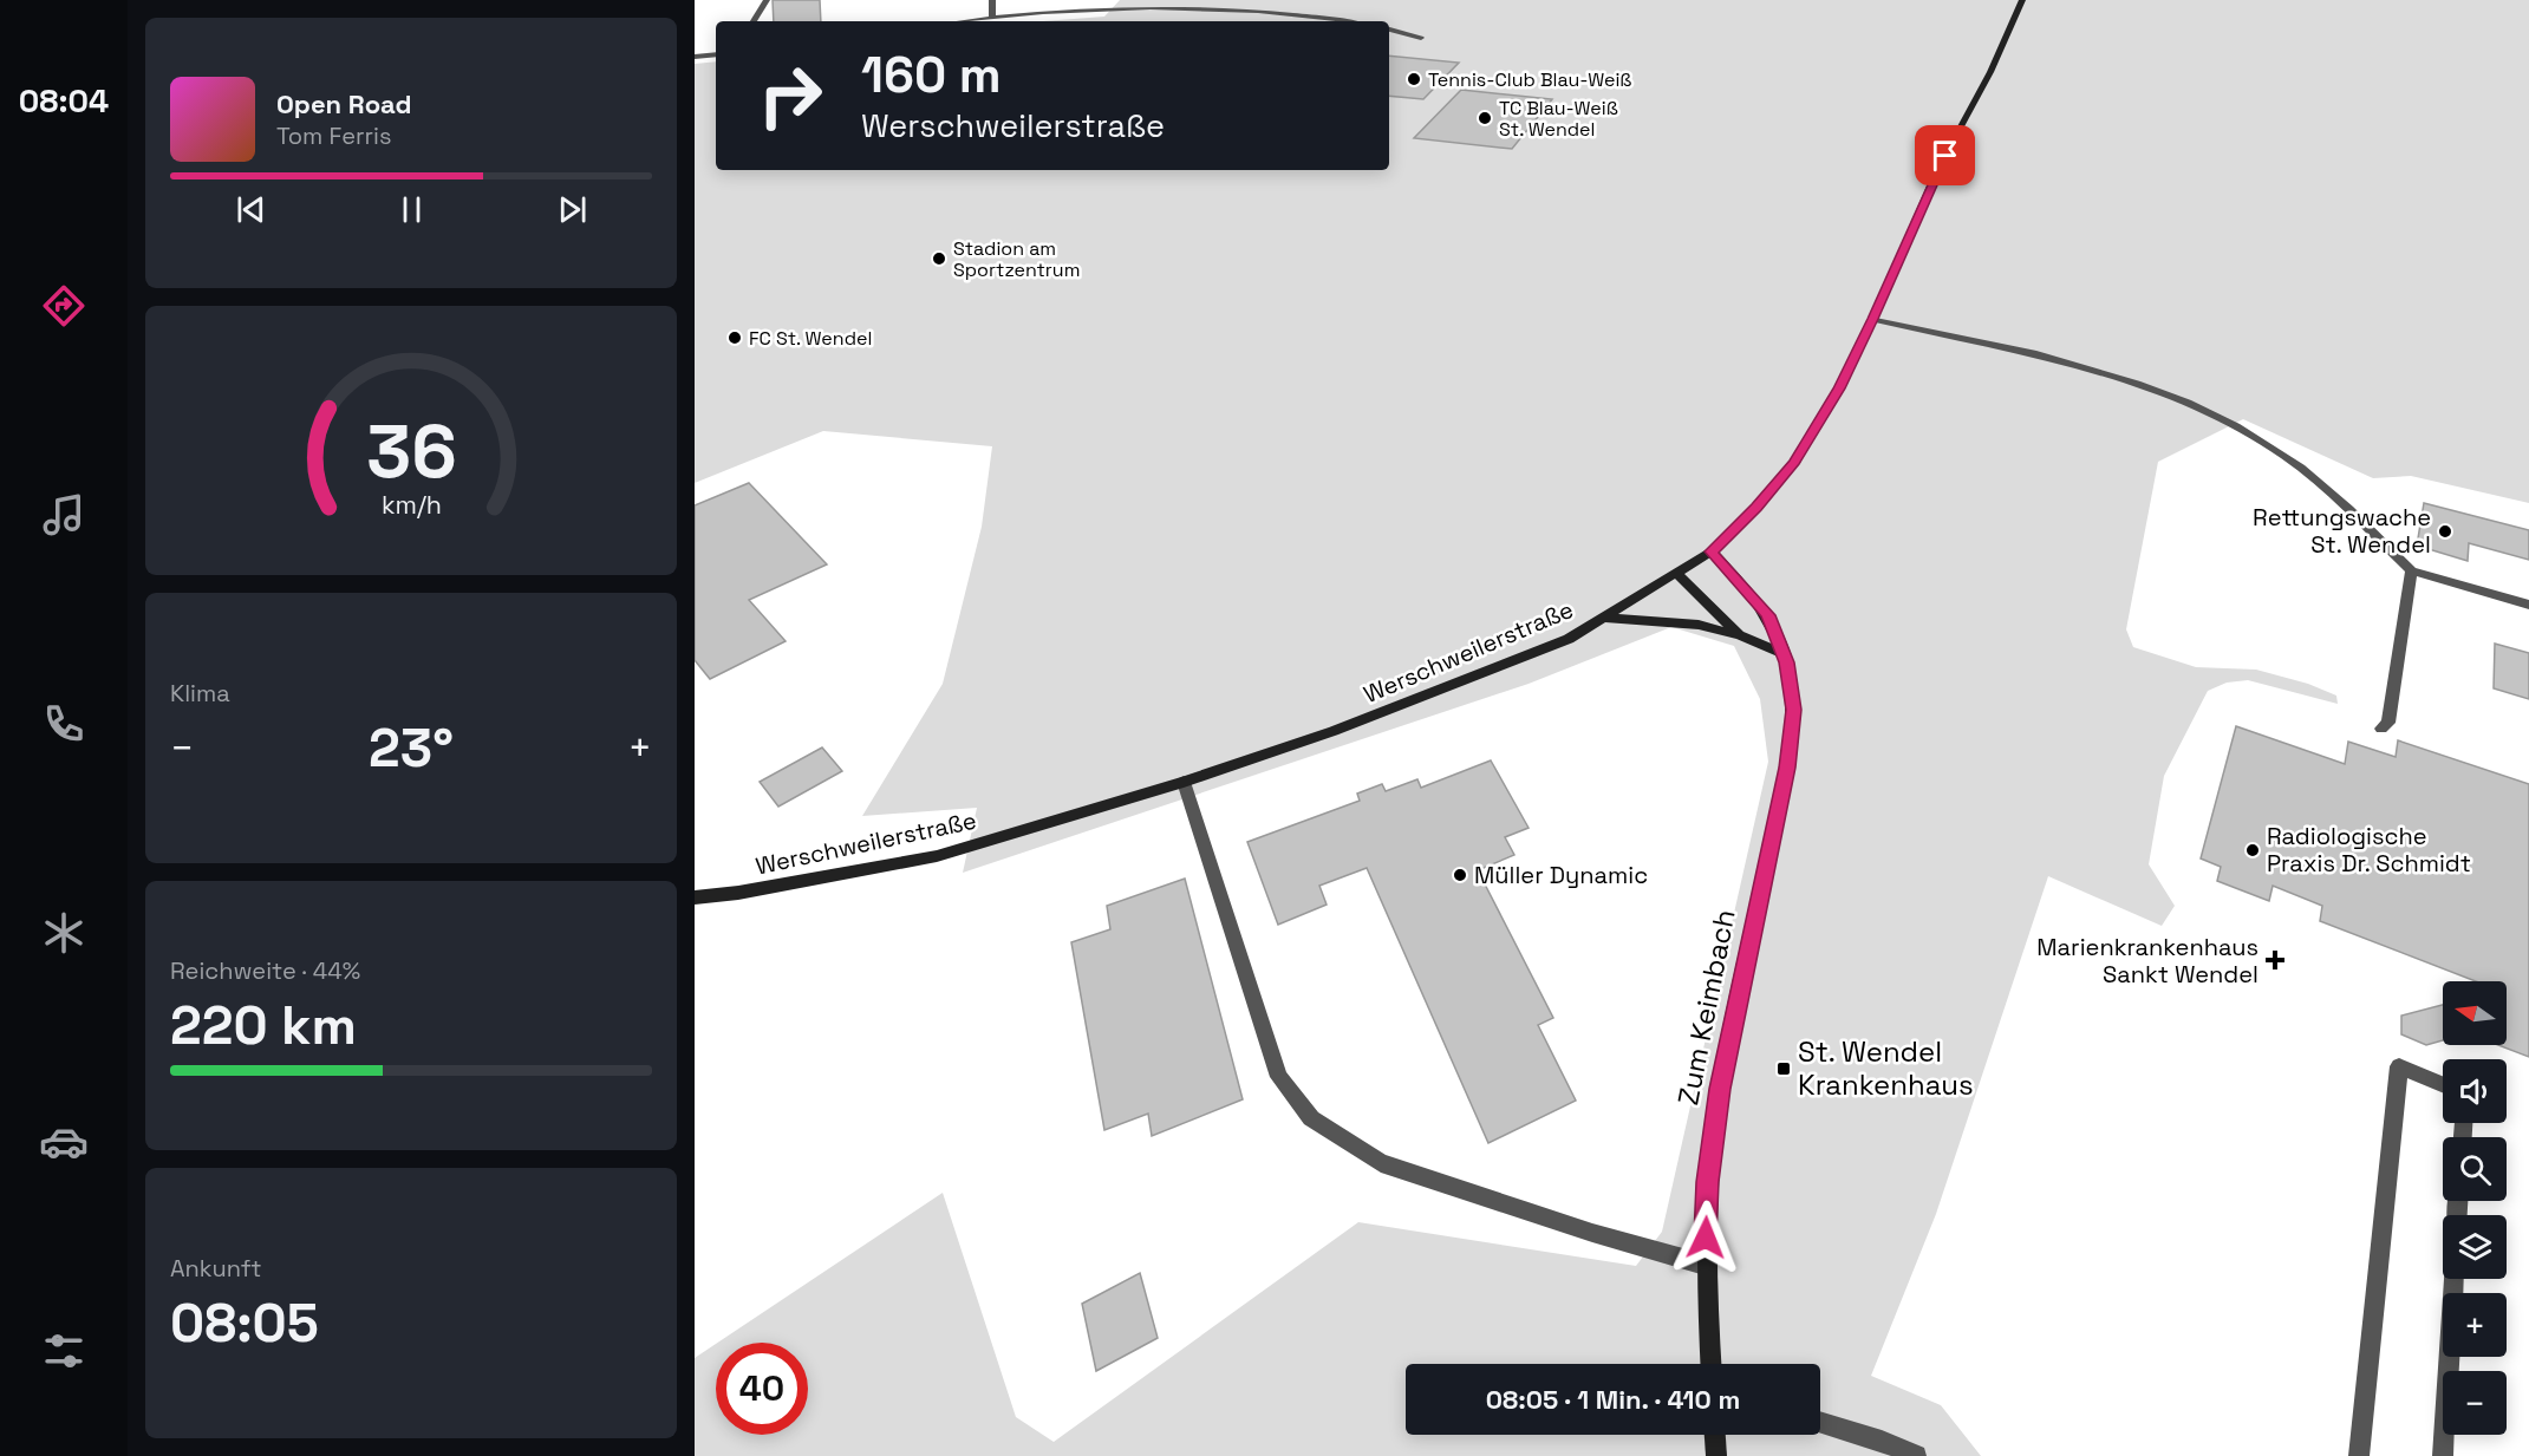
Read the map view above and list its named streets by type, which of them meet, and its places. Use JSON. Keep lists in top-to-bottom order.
{
  "streets": {
    "main road": ["Werschweilerstraße", "Zum Keimbach"]
  },
  "crossings": [
    ["Werschweilerstraße", "Zum Keimbach"]
  ],
  "places": {
    "other": [
      "Tennis-Club Blau-Weiß",
      "TC Blau-Weiß St. Wendel",
      "Stadion am Sportzentrum",
      "FC St. Wendel",
      "Rettungswache St. Wendel",
      "Radiologische Praxis Dr. Schmidt",
      "Müller Dynamic"
    ],
    "health": ["Marienkrankenhaus Sankt Wendel"],
    "transit": ["St. Wendel Krankenhaus"]
  },
  "north": "left",
  "page": {
    "tabs": "08:04",
    "turn": ["160 m", "Werschweilerstraße"],
    "song": ["Open Road", "Tom Ferris"],
    "tile": [
      "Klima",
      ["Reichweite · 44%", "220 km"],
      ["Ankunft", "08:05"]
    ],
    "heat": ["−", "23°", "+"],
    "map_buttons": ["+", "−"],
    "limit": "40",
    "trip": "08:05 · 1 Min. · 410 m",
    "gauge": ["36", "km/h"]
  }
}
